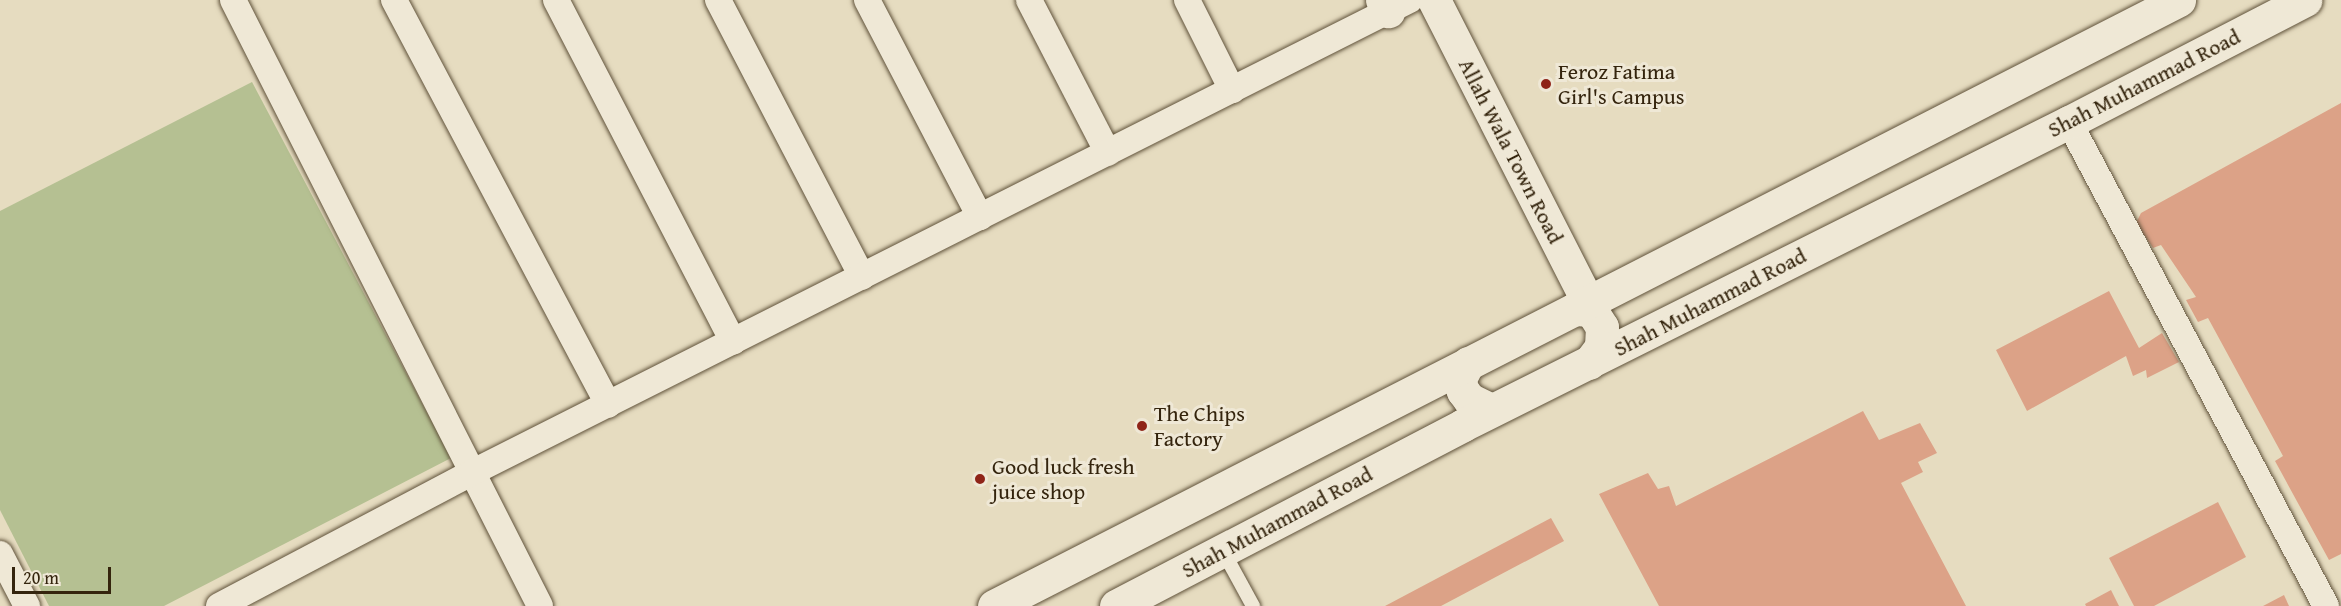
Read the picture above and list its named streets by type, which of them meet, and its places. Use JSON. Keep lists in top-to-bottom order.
{
  "streets": {
    "main road": ["Shah Muhammad Road", "Allah Wala Town Road"]
  },
  "places": ["Feroz Fatima Girl's Campus", "The Chips Factory", "Good luck fresh juice shop"],
  "scale_bar": "20 m"
}
